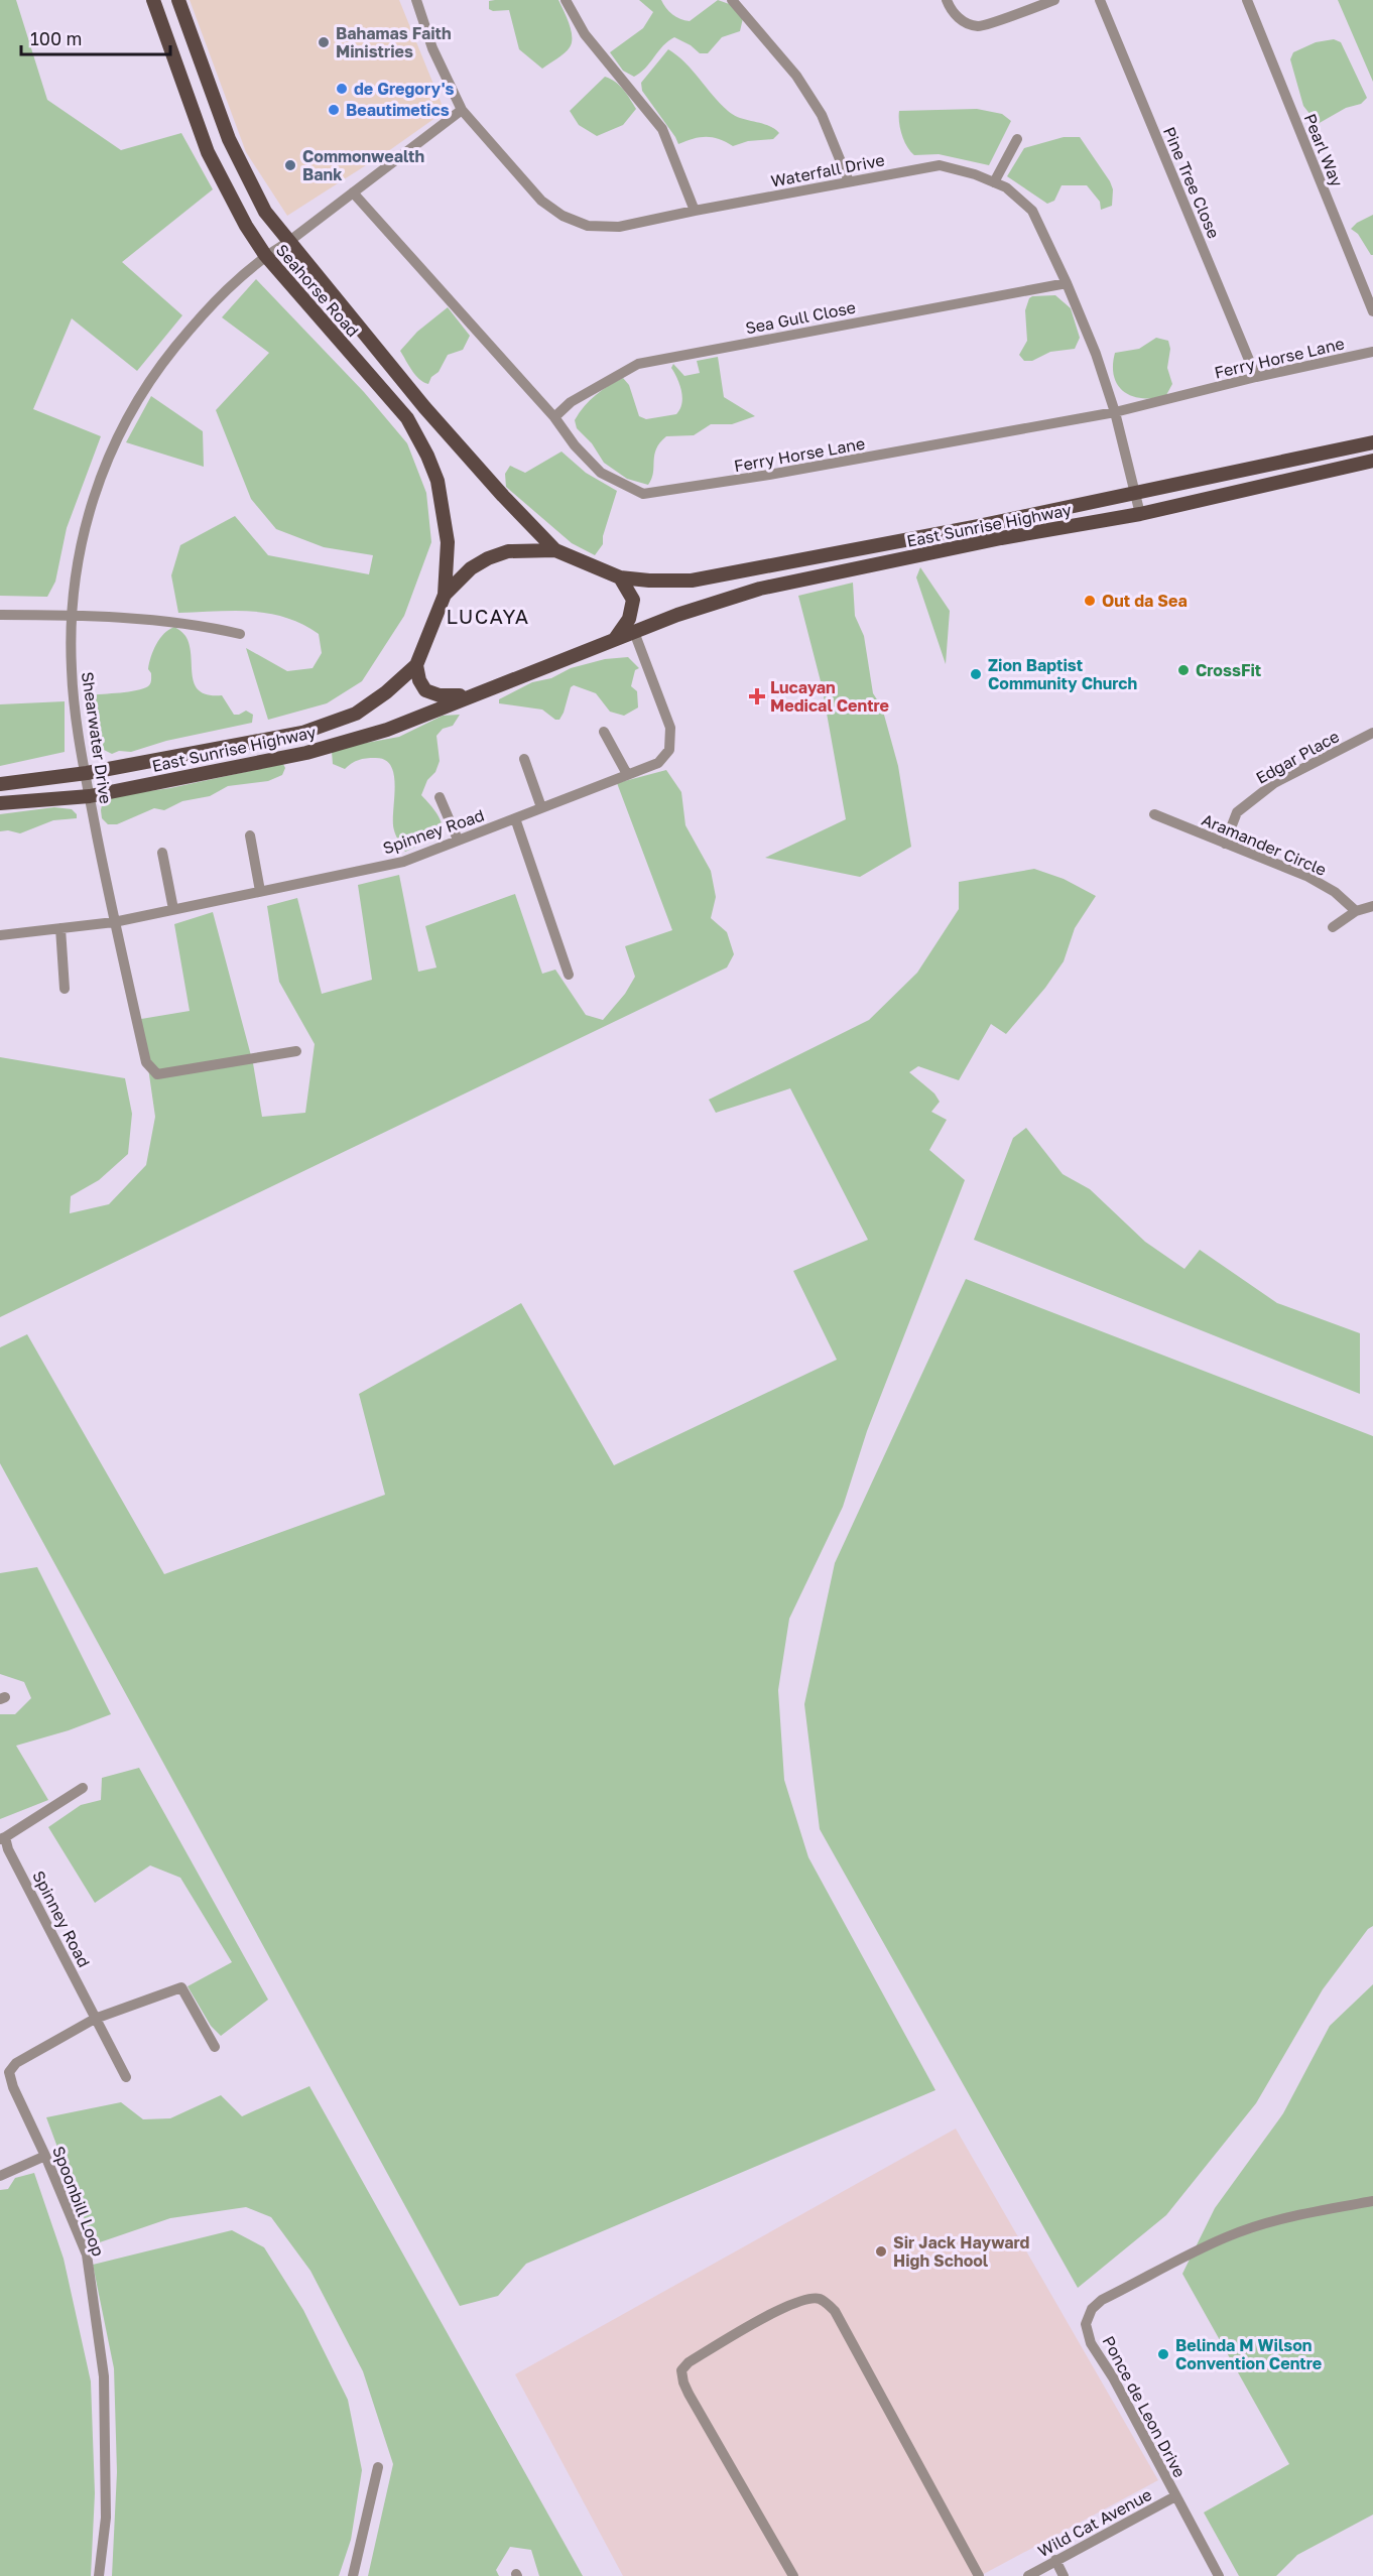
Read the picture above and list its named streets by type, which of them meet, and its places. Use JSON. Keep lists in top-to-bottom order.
{
  "streets": {
    "main road": ["Seahorse Road", "East Sunrise Highway"],
    "street": [
      "Pearl Way",
      "Waterfall Drive",
      "Pine Tree Close",
      "Sea Gull Close",
      "Ferry Horse Lane",
      "Shearwater Drive",
      "Edgar Place",
      "Spinney Road",
      "Aramander Circle",
      "Spoonbill Loop",
      "Ponce de Leon Drive",
      "Wild Cat Avenue"
    ]
  },
  "crossings": [
    ["Waterfall Drive", "Sea Gull Close"],
    ["Waterfall Drive", "Ferry Horse Lane"],
    ["Waterfall Drive", "East Sunrise Highway"],
    ["Waterfall Drive", "Shearwater Drive"],
    ["Pine Tree Close", "Ferry Horse Lane"],
    ["Seahorse Road", "East Sunrise Highway"],
    ["Seahorse Road", "Shearwater Drive"],
    ["Sea Gull Close", "Ferry Horse Lane"],
    ["Ferry Horse Lane", "Shearwater Drive"],
    ["East Sunrise Highway", "Shearwater Drive"],
    ["East Sunrise Highway", "Spinney Road"],
    ["Shearwater Drive", "Spinney Road"],
    ["Edgar Place", "Aramander Circle"],
    ["Spinney Road", "Spoonbill Loop"],
    ["Ponce de Leon Drive", "Wild Cat Avenue"]
  ],
  "districts": ["LUCAYA"],
  "places": {
    "other": [
      "Bahamas Faith Ministries",
      "de Gregory's",
      "Beautimetics",
      "Commonwealth Bank",
      "Out da Sea",
      "CrossFit",
      "Zion Baptist Community Church",
      "Sir Jack Hayward High School",
      "Belinda M Wilson Convention Centre"
    ],
    "health": ["Lucayan Medical Centre"]
  },
  "scale_bar": "100 m"
}
